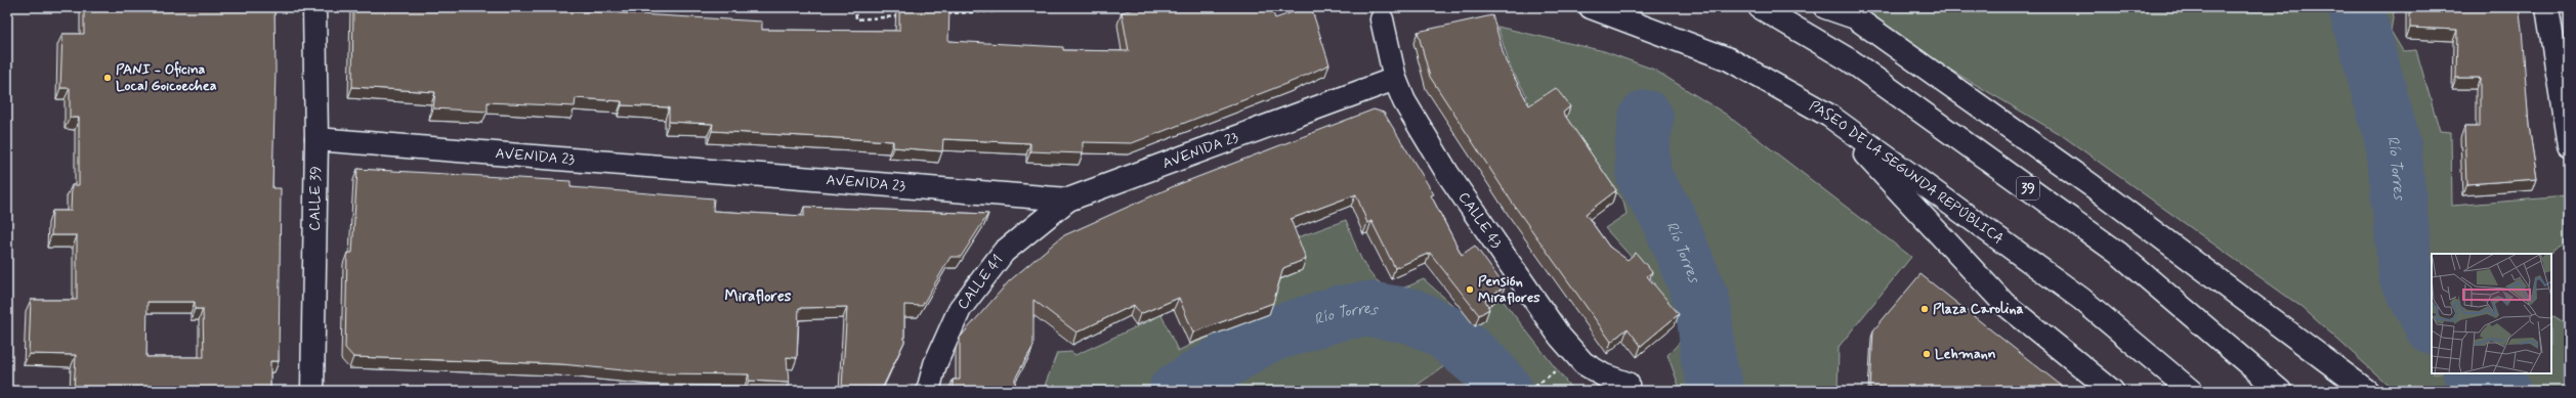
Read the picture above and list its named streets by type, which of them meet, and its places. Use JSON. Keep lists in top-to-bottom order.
{
  "streets": {
    "main road": [
      "AVENIDA 23",
      "PASEO DE LA SEGUNDA REPÚBLICA",
      "39",
      "CALLE 39",
      "CALLE 43",
      "CALLE 41"
    ]
  },
  "crossings": [
    ["AVENIDA 23", "CALLE 39"],
    ["AVENIDA 23", "CALLE 43"],
    ["AVENIDA 23", "CALLE 41"]
  ],
  "districts": ["Miraflores"],
  "water": ["Río Torres"],
  "places": [
    "PANI - Oficina Local Goicoechea",
    "Pensión Miraflores",
    "Plaza Carolina",
    "Lehmann"
  ]
}
